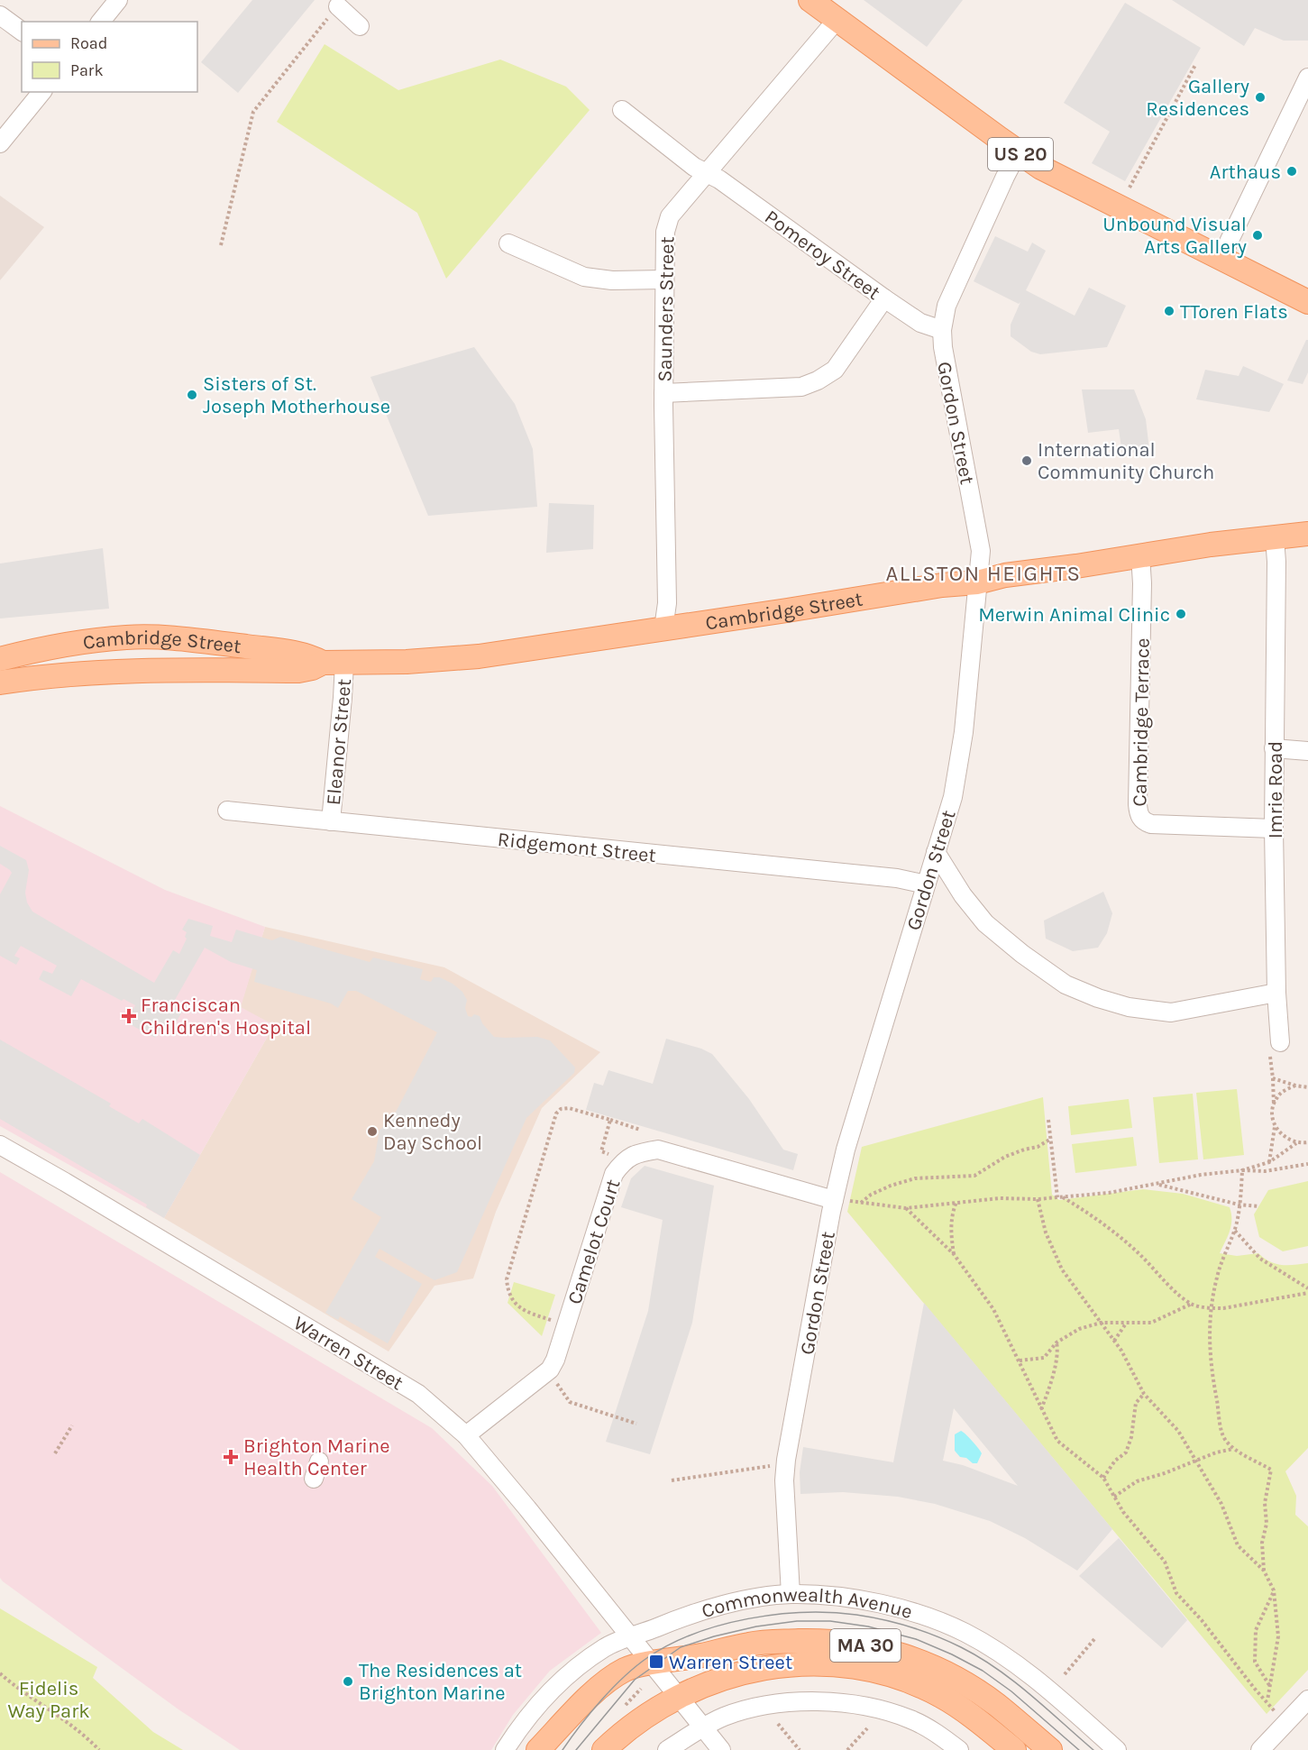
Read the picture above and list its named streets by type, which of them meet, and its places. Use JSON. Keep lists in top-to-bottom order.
{
  "streets": {
    "main road": [
      "US 20",
      "Cambridge Street",
      "Commonwealth Avenue",
      "MA 30"
    ],
    "street": [
      "Pomeroy Street",
      "Saunders Street",
      "Gordon Street",
      "Cambridge Terrace",
      "Eleanor Street",
      "Imrie Road",
      "Ridgemont Street",
      "Camelot Court",
      "Warren Street"
    ]
  },
  "crossings": [
    ["US 20", "Saunders Street"],
    ["US 20", "Gordon Street"],
    ["Pomeroy Street", "Saunders Street"],
    ["Pomeroy Street", "Gordon Street"],
    ["Saunders Street", "Cambridge Street"],
    ["Gordon Street", "Cambridge Street"],
    ["Gordon Street", "Ridgemont Street"],
    ["Gordon Street", "Camelot Court"],
    ["Gordon Street", "Commonwealth Avenue"],
    ["Cambridge Street", "Cambridge Terrace"],
    ["Cambridge Street", "Eleanor Street"],
    ["Cambridge Street", "Imrie Road"],
    ["Cambridge Terrace", "Imrie Road"],
    ["Eleanor Street", "Ridgemont Street"],
    ["Camelot Court", "Warren Street"],
    ["Warren Street", "Commonwealth Avenue"],
    ["Warren Street", "MA 30"]
  ],
  "districts": ["ALLSTON HEIGHTS"],
  "parks": ["Fidelis Way Park"],
  "places": {
    "other": [
      "Gallery Residences",
      "Arthaus",
      "Unbound Visual Arts Gallery",
      "TToren Flats",
      "Sisters of St. Joseph Motherhouse",
      "International Community Church",
      "Merwin Animal Clinic",
      "Kennedy Day School",
      "The Residences at Brighton Marine"
    ],
    "health": ["Franciscan Children's Hospital", "Brighton Marine Health Center"],
    "transit": ["Warren Street"]
  },
  "legend": ["Road", "Park"]
}
